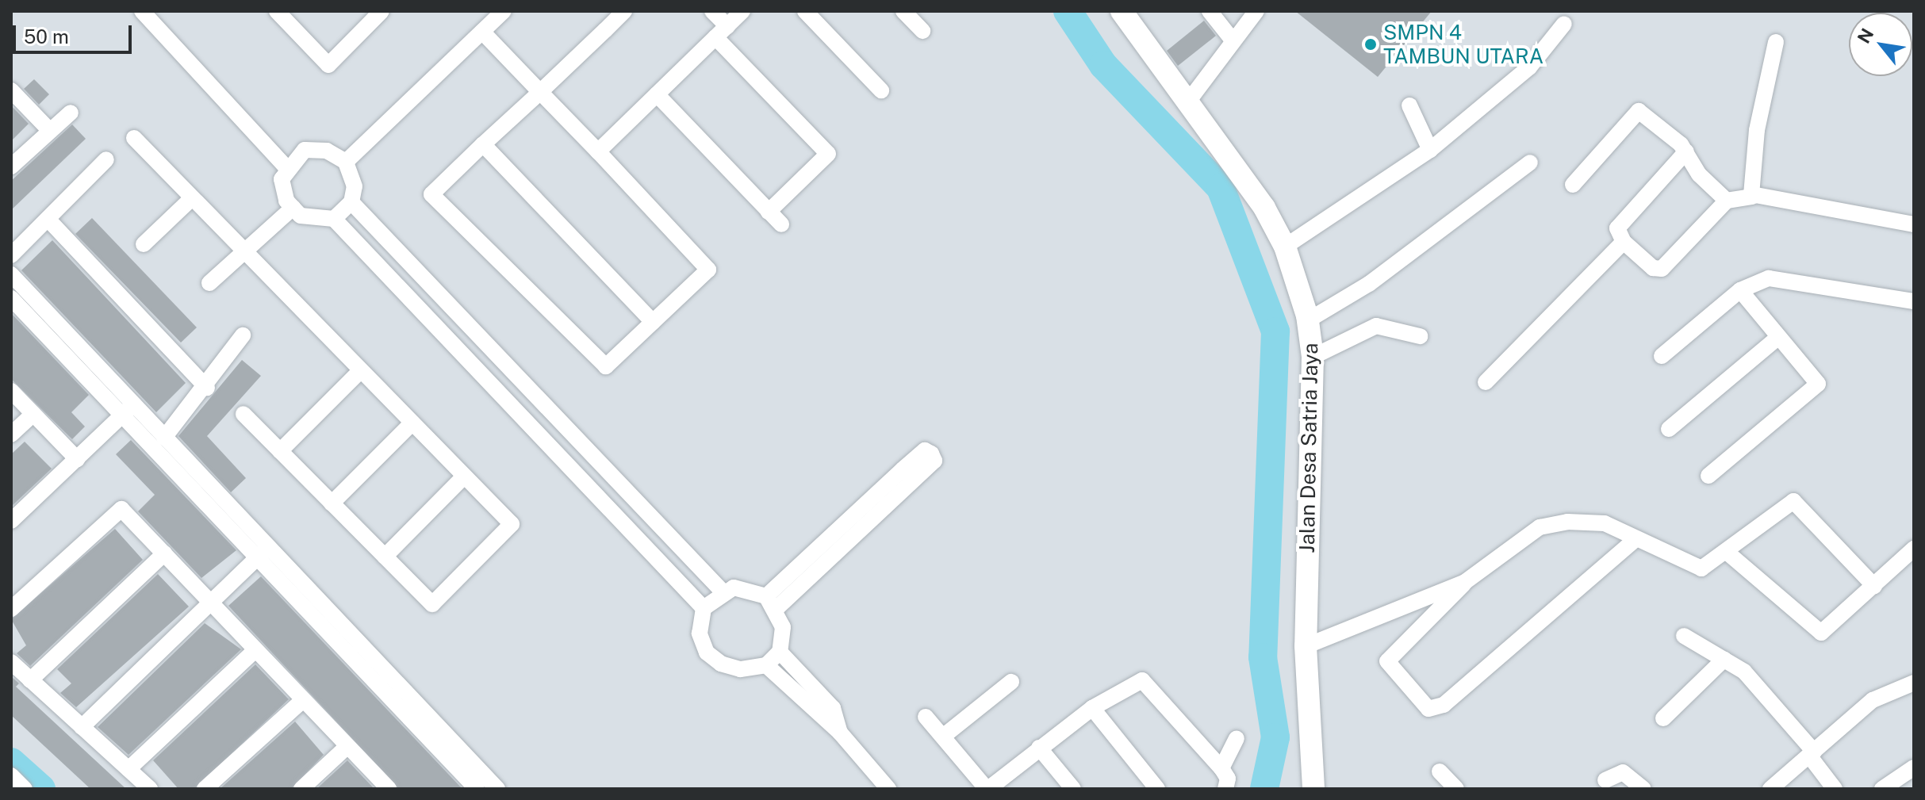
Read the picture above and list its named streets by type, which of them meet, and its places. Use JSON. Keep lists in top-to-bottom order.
{
  "streets": {
    "street": ["Jalan Desa Satria Jaya"]
  },
  "places": ["SMPN 4 TAMBUN UTARA"],
  "scale_bar": "50 m",
  "north": "top left"
}
